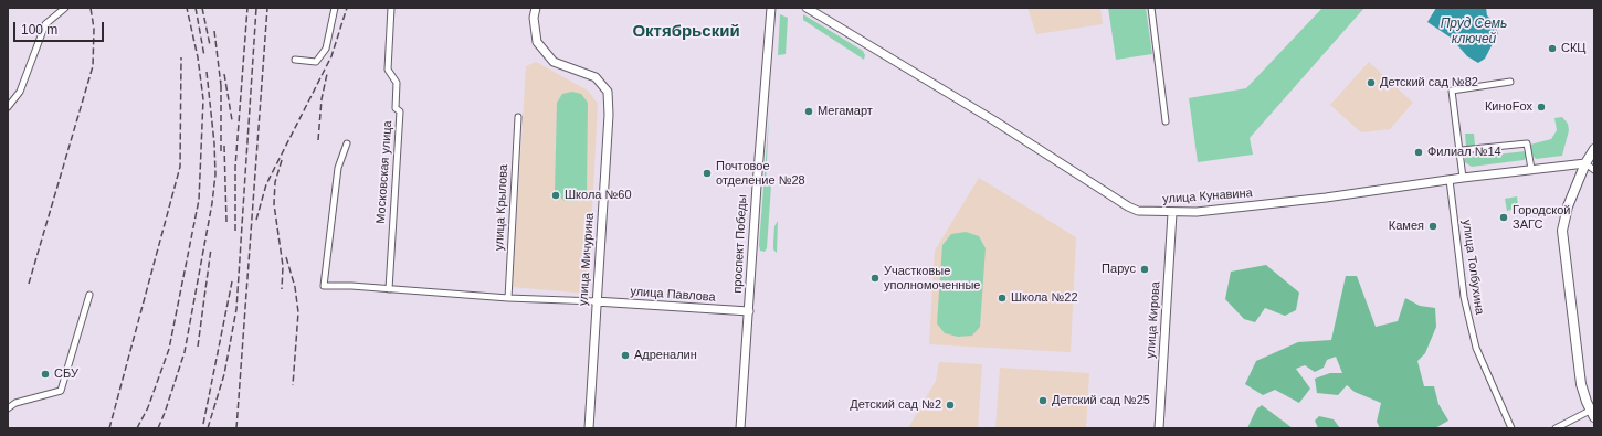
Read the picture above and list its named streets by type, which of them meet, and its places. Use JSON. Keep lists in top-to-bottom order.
{
  "streets": {
    "main road": [
      "улица Кунавина",
      "проспект Победы",
      "улица Мичурина",
      "улица Павлова",
      "улица Кирова"
    ],
    "street": ["Московская улица", "улица Крылова", "улица Толбухина"]
  },
  "crossings": [
    ["улица Кунавина", "улица Толбухина"],
    ["улица Кунавина", "улица Кирова"],
    ["проспект Победы", "улица Павлова"],
    ["улица Мичурина", "улица Павлова"]
  ],
  "districts": ["Октябрьский"],
  "water": ["Пруд Семь ключей"],
  "places": [
    "СКЦ",
    "Детский сад №82",
    "КиноFox",
    "Мегамарт",
    "Филиал №14",
    "Почтовое отделение №28",
    "Школа №60",
    "Городской ЗАГС",
    "Камея",
    "Парус",
    "Участковые уполномоченные",
    "Школа №22",
    "Адреналин",
    "СБУ",
    "Детский сад №25",
    "Детский сад №2"
  ],
  "scale_bar": "100 m"
}
